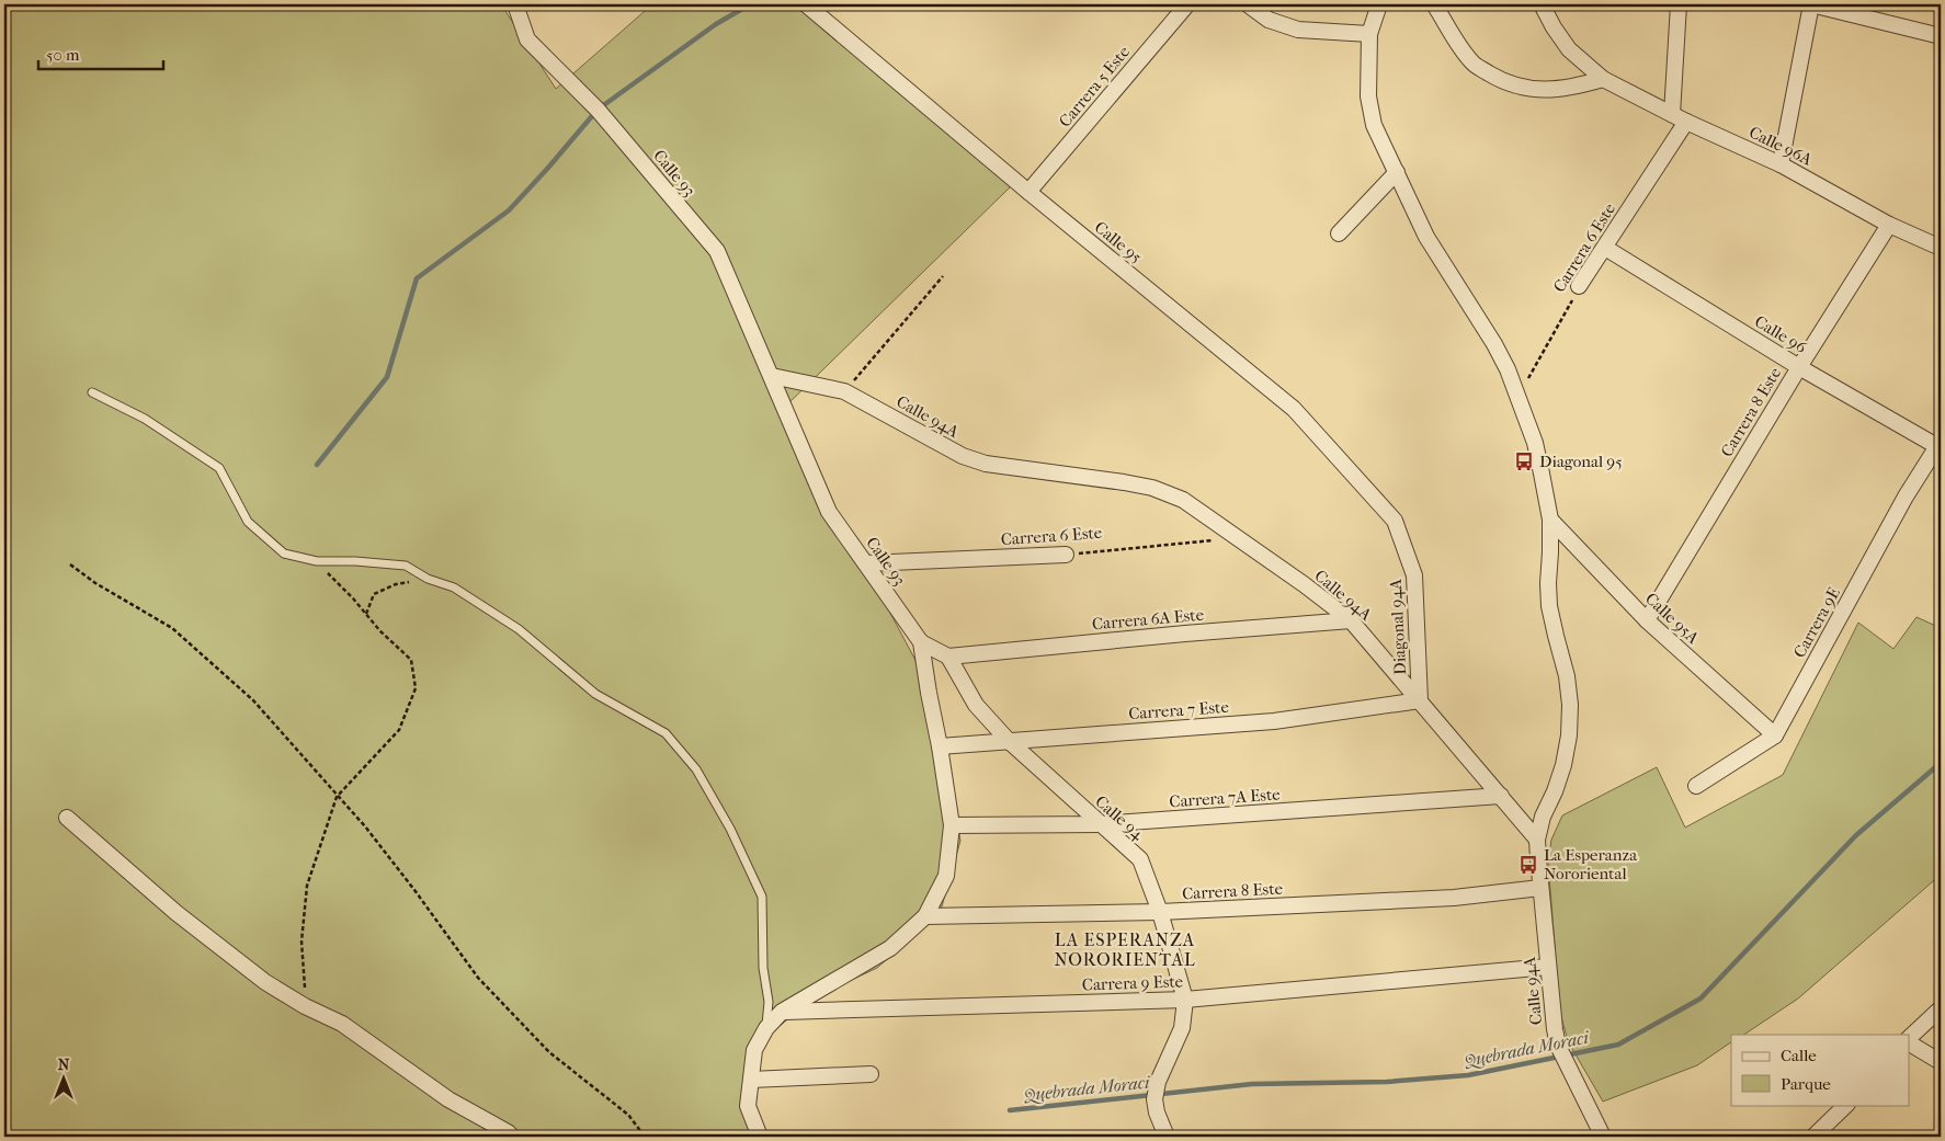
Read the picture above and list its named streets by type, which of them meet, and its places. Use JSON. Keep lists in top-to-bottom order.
{
  "streets": {
    "street": [
      "Carrera 5 Este",
      "Calle 96A",
      "Calle 93",
      "Calle 95",
      "Carrera 6 Este",
      "Calle 96",
      "Carrera 8 Este",
      "Calle 94A",
      "Calle 95A",
      "Carrera 6A Este",
      "Carrera 9E",
      "Diagonal 94A",
      "Carrera 7 Este",
      "Carrera 7A Este",
      "Calle 94",
      "Carrera 9 Este"
    ]
  },
  "crossings": [
    ["Carrera 5 Este", "Calle 95"],
    ["Calle 96A", "Carrera 6 Este"],
    ["Calle 96A", "Carrera 8 Este"],
    ["Calle 93", "Carrera 6 Este"],
    ["Calle 93", "Carrera 8 Este"],
    ["Calle 93", "Calle 94A"],
    ["Calle 93", "Carrera 7 Este"],
    ["Calle 93", "Carrera 7A Este"],
    ["Calle 93", "Carrera 9 Este"],
    ["Calle 95", "Diagonal 94A"],
    ["Carrera 6 Este", "Calle 96"],
    ["Carrera 6 Este", "Calle 94A"],
    ["Calle 96", "Carrera 8 Este"],
    ["Calle 96", "Carrera 9E"],
    ["Carrera 8 Este", "Calle 94A"],
    ["Carrera 8 Este", "Calle 95A"],
    ["Carrera 8 Este", "Calle 94"],
    ["Calle 94A", "Carrera 6A Este"],
    ["Calle 94A", "Diagonal 94A"],
    ["Calle 94A", "Carrera 7 Este"],
    ["Calle 94A", "Carrera 7A Este"],
    ["Calle 94A", "Carrera 9 Este"],
    ["Calle 95A", "Carrera 9E"],
    ["Carrera 6A Este", "Calle 94"],
    ["Diagonal 94A", "Carrera 7 Este"],
    ["Carrera 7 Este", "Calle 94"],
    ["Carrera 7A Este", "Calle 94"],
    ["Calle 94", "Carrera 9 Este"]
  ],
  "districts": ["LA ESPERANZA NORORIENTAL"],
  "water": ["Quebrada Moraci"],
  "places": {
    "bus stop": ["Diagonal 95", "La Esperanza Nororiental"]
  },
  "legend": ["Calle", "Parque"],
  "scale_bar": "50 m",
  "north": "top"
}
